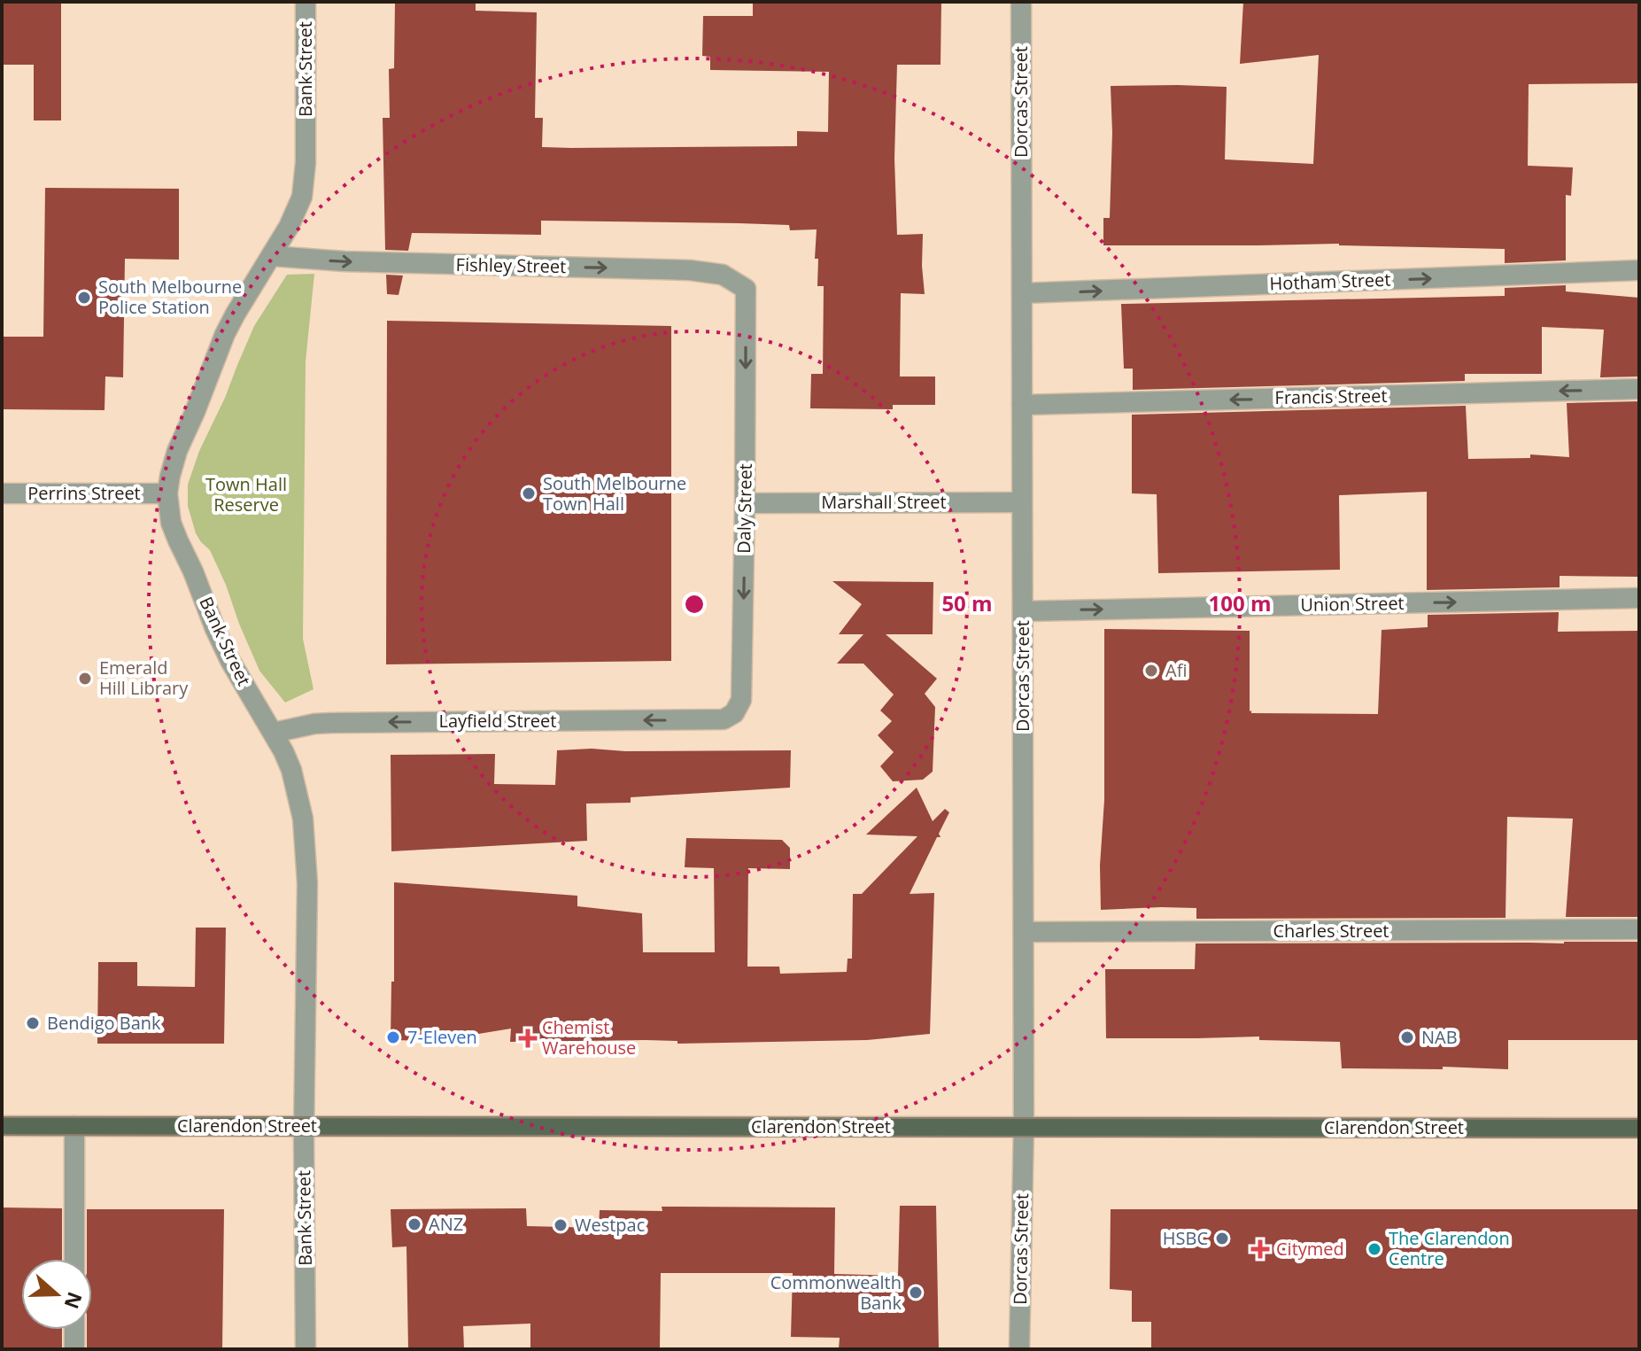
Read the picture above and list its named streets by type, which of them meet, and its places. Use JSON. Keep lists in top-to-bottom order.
{
  "streets": {
    "main road": ["Clarendon Street"],
    "street": [
      "Bank Street",
      "Dorcas Street",
      "Fishley Street",
      "Hotham Street",
      "Francis Street",
      "Perrins Street",
      "Marshall Street",
      "Daly Street",
      "Union Street",
      "Layfield Street",
      "Charles Street"
    ]
  },
  "crossings": [
    ["Bank Street", "Fishley Street"],
    ["Bank Street", "Perrins Street"],
    ["Bank Street", "Layfield Street"],
    ["Bank Street", "Clarendon Street"],
    ["Dorcas Street", "Hotham Street"],
    ["Dorcas Street", "Francis Street"],
    ["Dorcas Street", "Marshall Street"],
    ["Dorcas Street", "Union Street"],
    ["Dorcas Street", "Charles Street"],
    ["Dorcas Street", "Clarendon Street"],
    ["Fishley Street", "Daly Street"],
    ["Marshall Street", "Daly Street"],
    ["Daly Street", "Layfield Street"]
  ],
  "one_way": [
    "Fishley Street",
    "Hotham Street",
    "Francis Street",
    "Daly Street",
    "Union Street",
    "Layfield Street"
  ],
  "parks": ["Town Hall Reserve"],
  "places": {
    "other": [
      "South Melbourne Police Station",
      "South Melbourne Town Hall",
      "Afi",
      "Emerald Hill Library",
      "Bendigo Bank",
      "7-Eleven",
      "NAB",
      "ANZ",
      "Westpac",
      "HSBC",
      "The Clarendon Centre",
      "Commonwealth Bank"
    ],
    "health": ["Chemist Warehouse", "Citymed"]
  },
  "north": "right",
  "rings": ["50 m", "100 m"]
}
